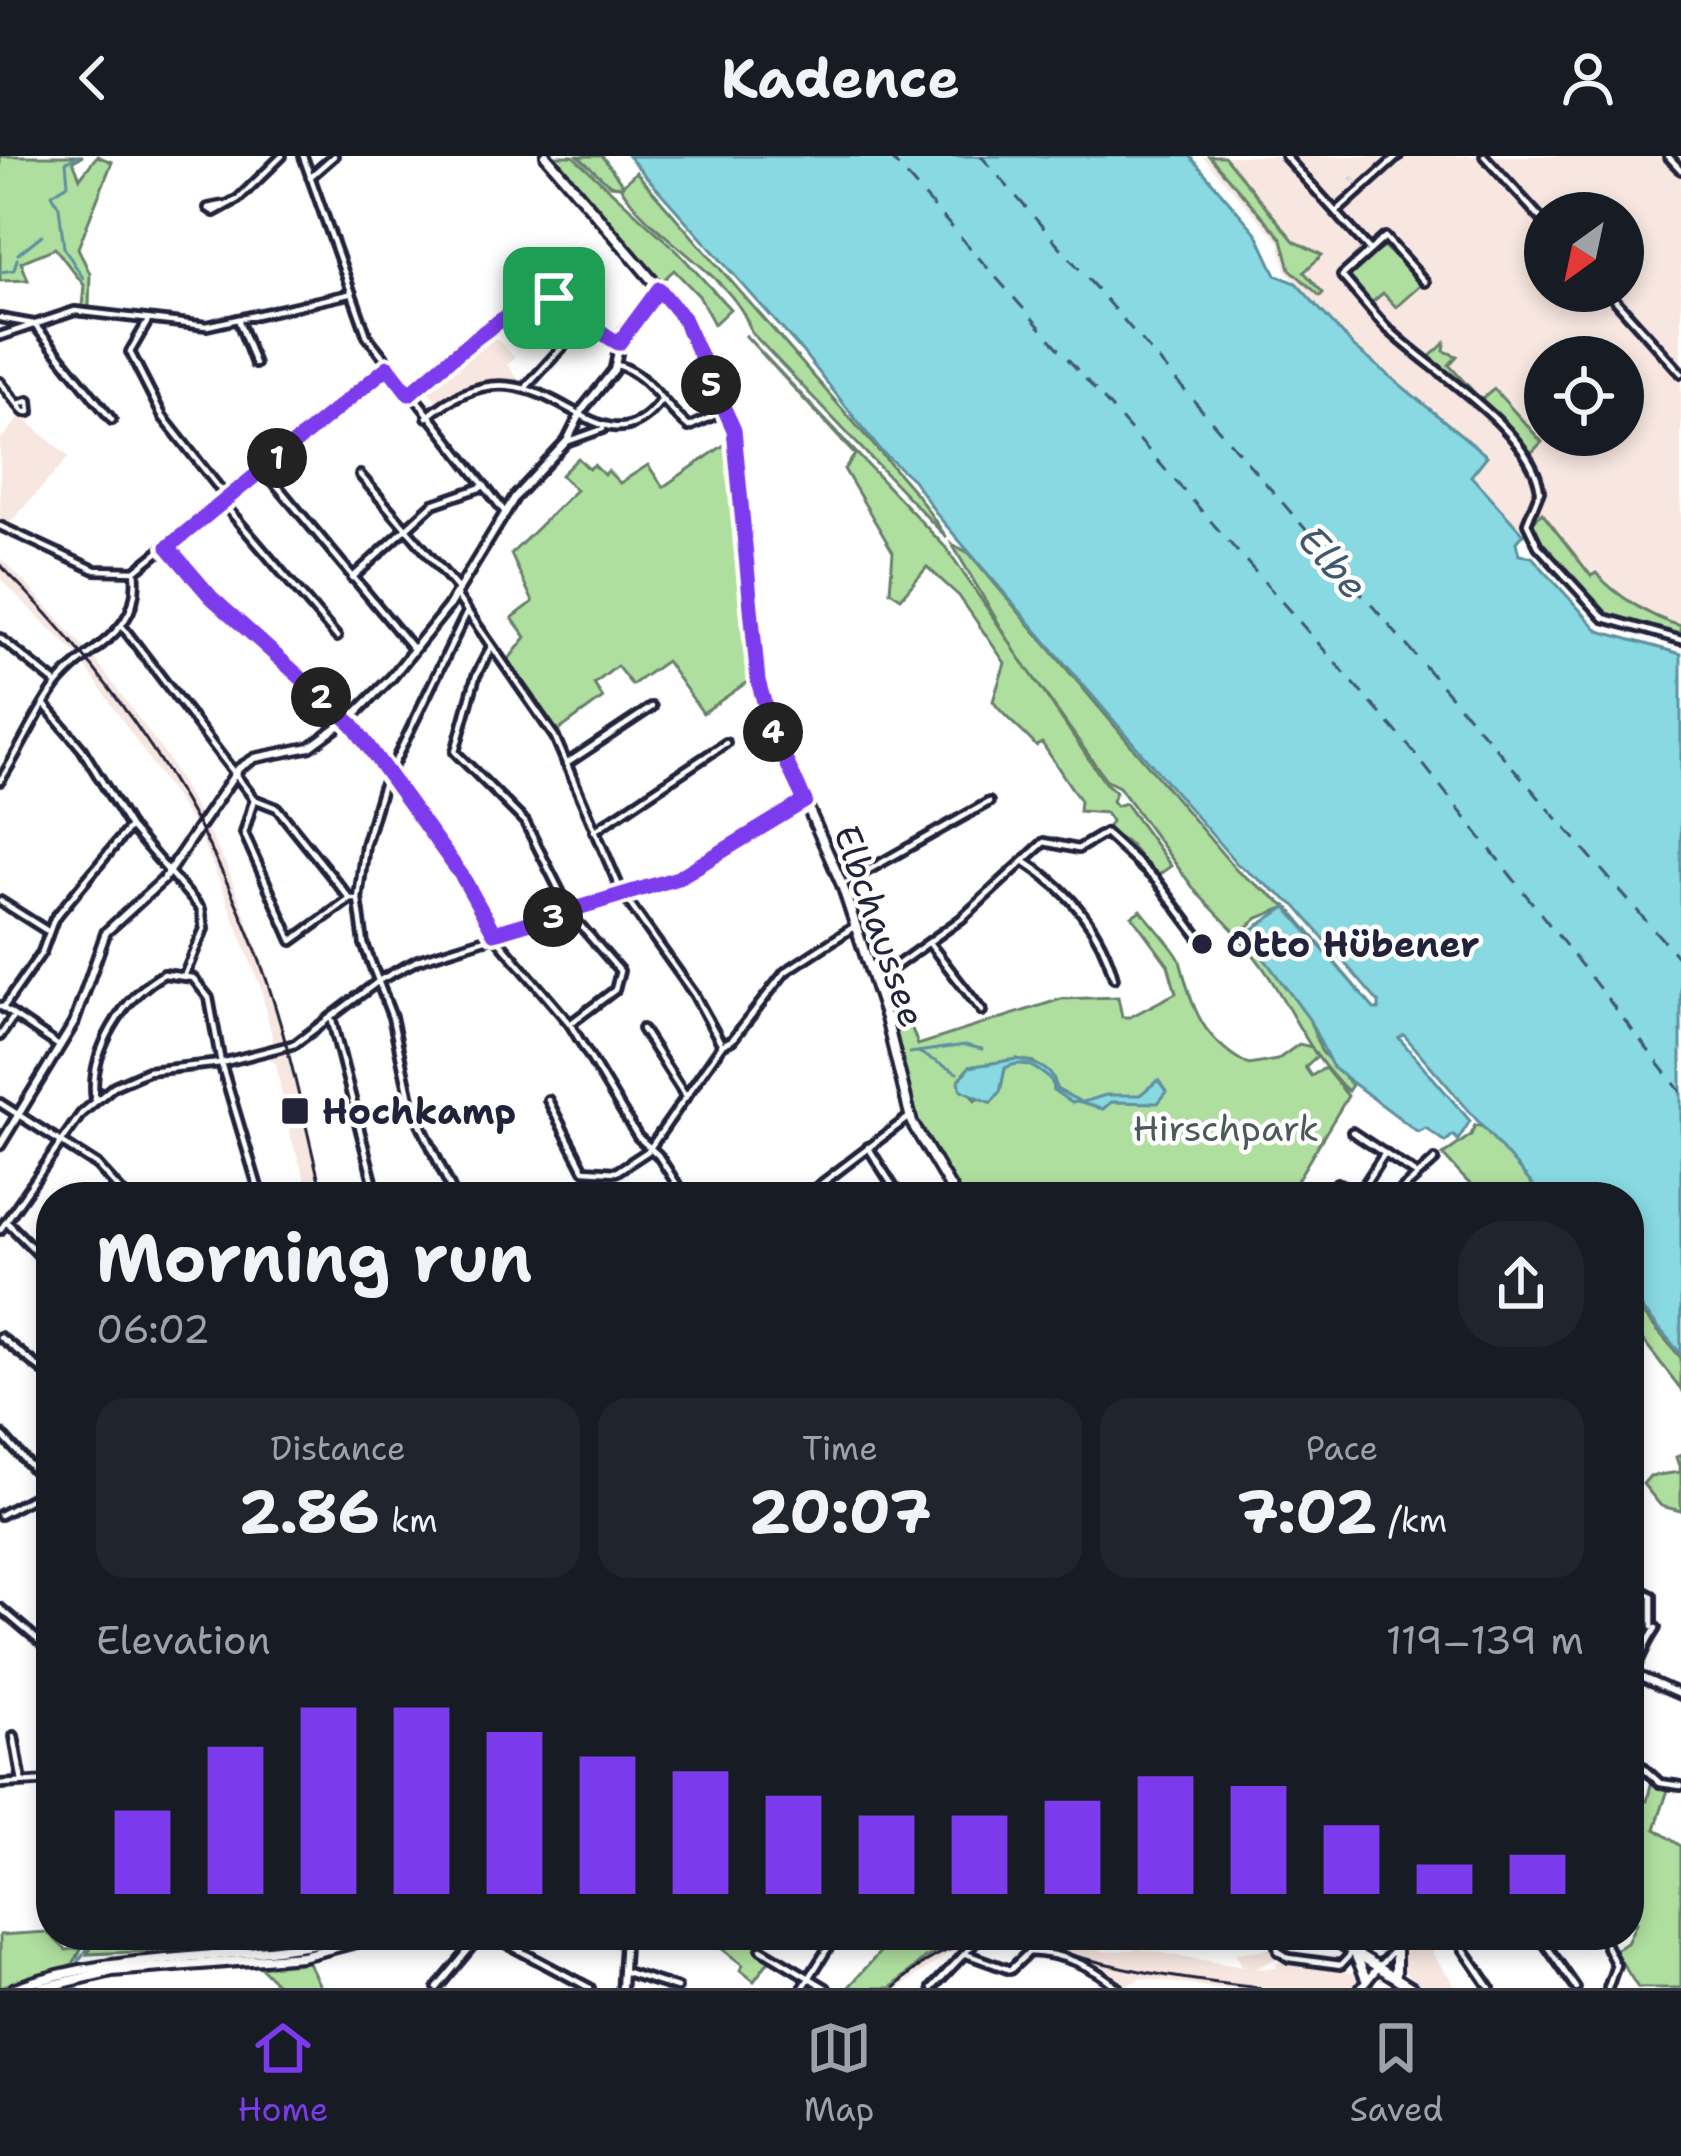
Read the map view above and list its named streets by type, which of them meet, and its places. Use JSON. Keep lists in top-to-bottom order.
{
  "streets": {
    "main road": ["Elbchaussee"]
  },
  "water": ["Elbe"],
  "parks": ["Hirschpark"],
  "places": {
    "other": ["Otto Hübener"],
    "transit": ["Hochkamp"]
  },
  "north": "bottom left",
  "page": {
    "header": "Kadence",
    "pins": [
      "5",
      "1",
      "2",
      "4",
      "3"
    ],
    "heading": ["Morning run", "06:02"],
    "stats": [
      ["Distance", "2.86 km"],
      ["Time", "20:07"],
      ["Pace", "7:02 /km"]
    ],
    "chart": ["Elevation", "119–139 m"],
    "tabs": ["Home", "Map", "Saved"]
  }
}
